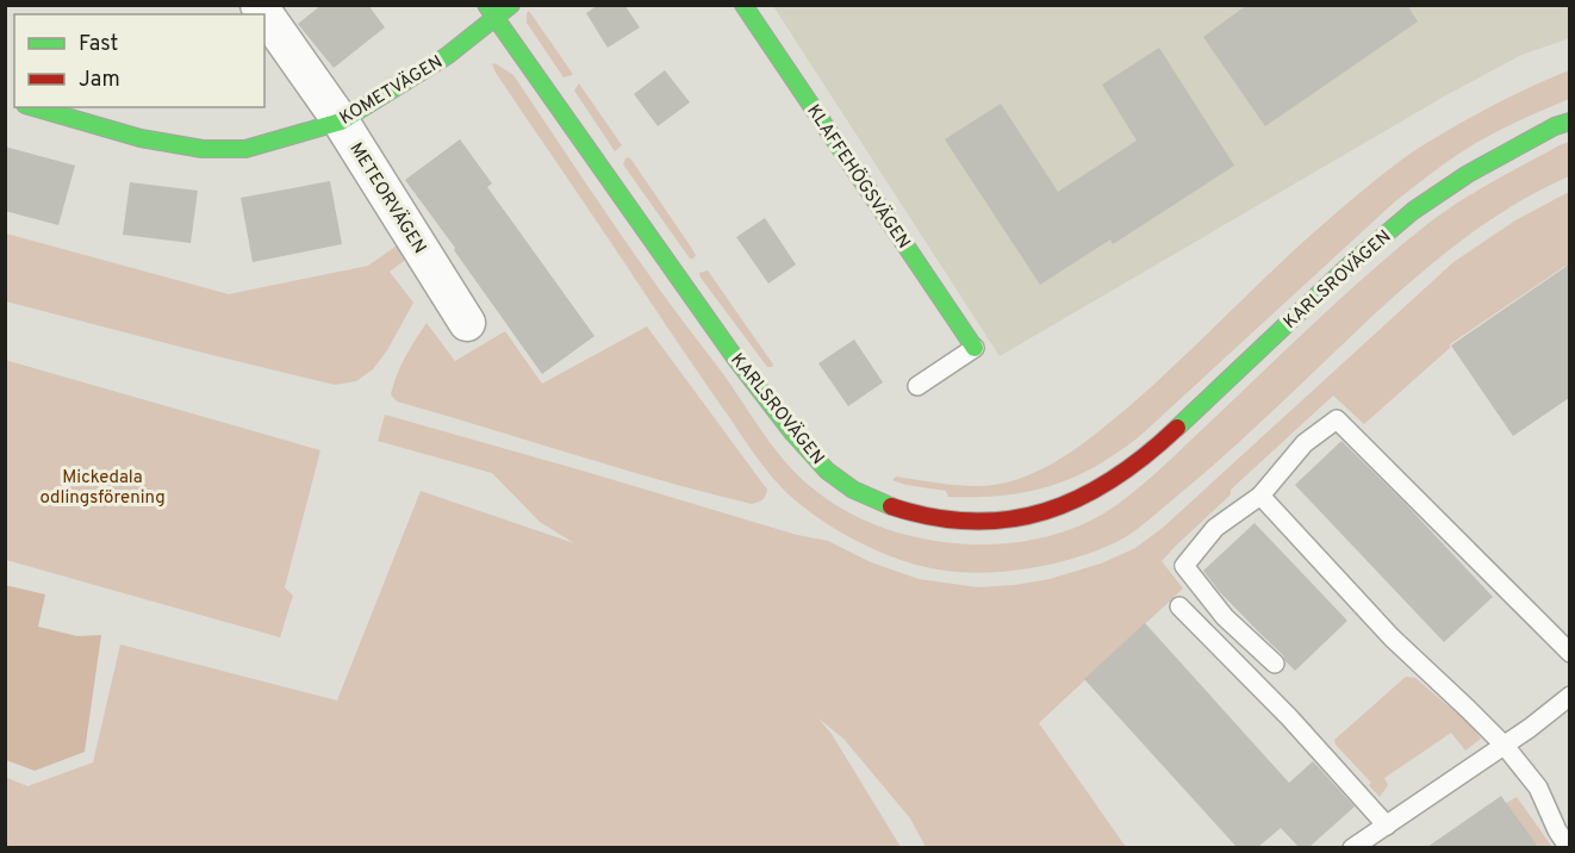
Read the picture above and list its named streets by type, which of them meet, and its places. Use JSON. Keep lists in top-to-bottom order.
{
  "streets": {
    "street": [
      "KOMETVÄGEN",
      "KLAFFEHÖGSVÄGEN",
      "METEORVÄGEN",
      "KARLSROVÄGEN"
    ]
  },
  "crossings": [
    ["KOMETVÄGEN", "METEORVÄGEN"],
    ["KOMETVÄGEN", "KARLSROVÄGEN"]
  ],
  "parks": ["Mickedala odlingsförening"],
  "legend": ["Fast", "Jam"]
}
